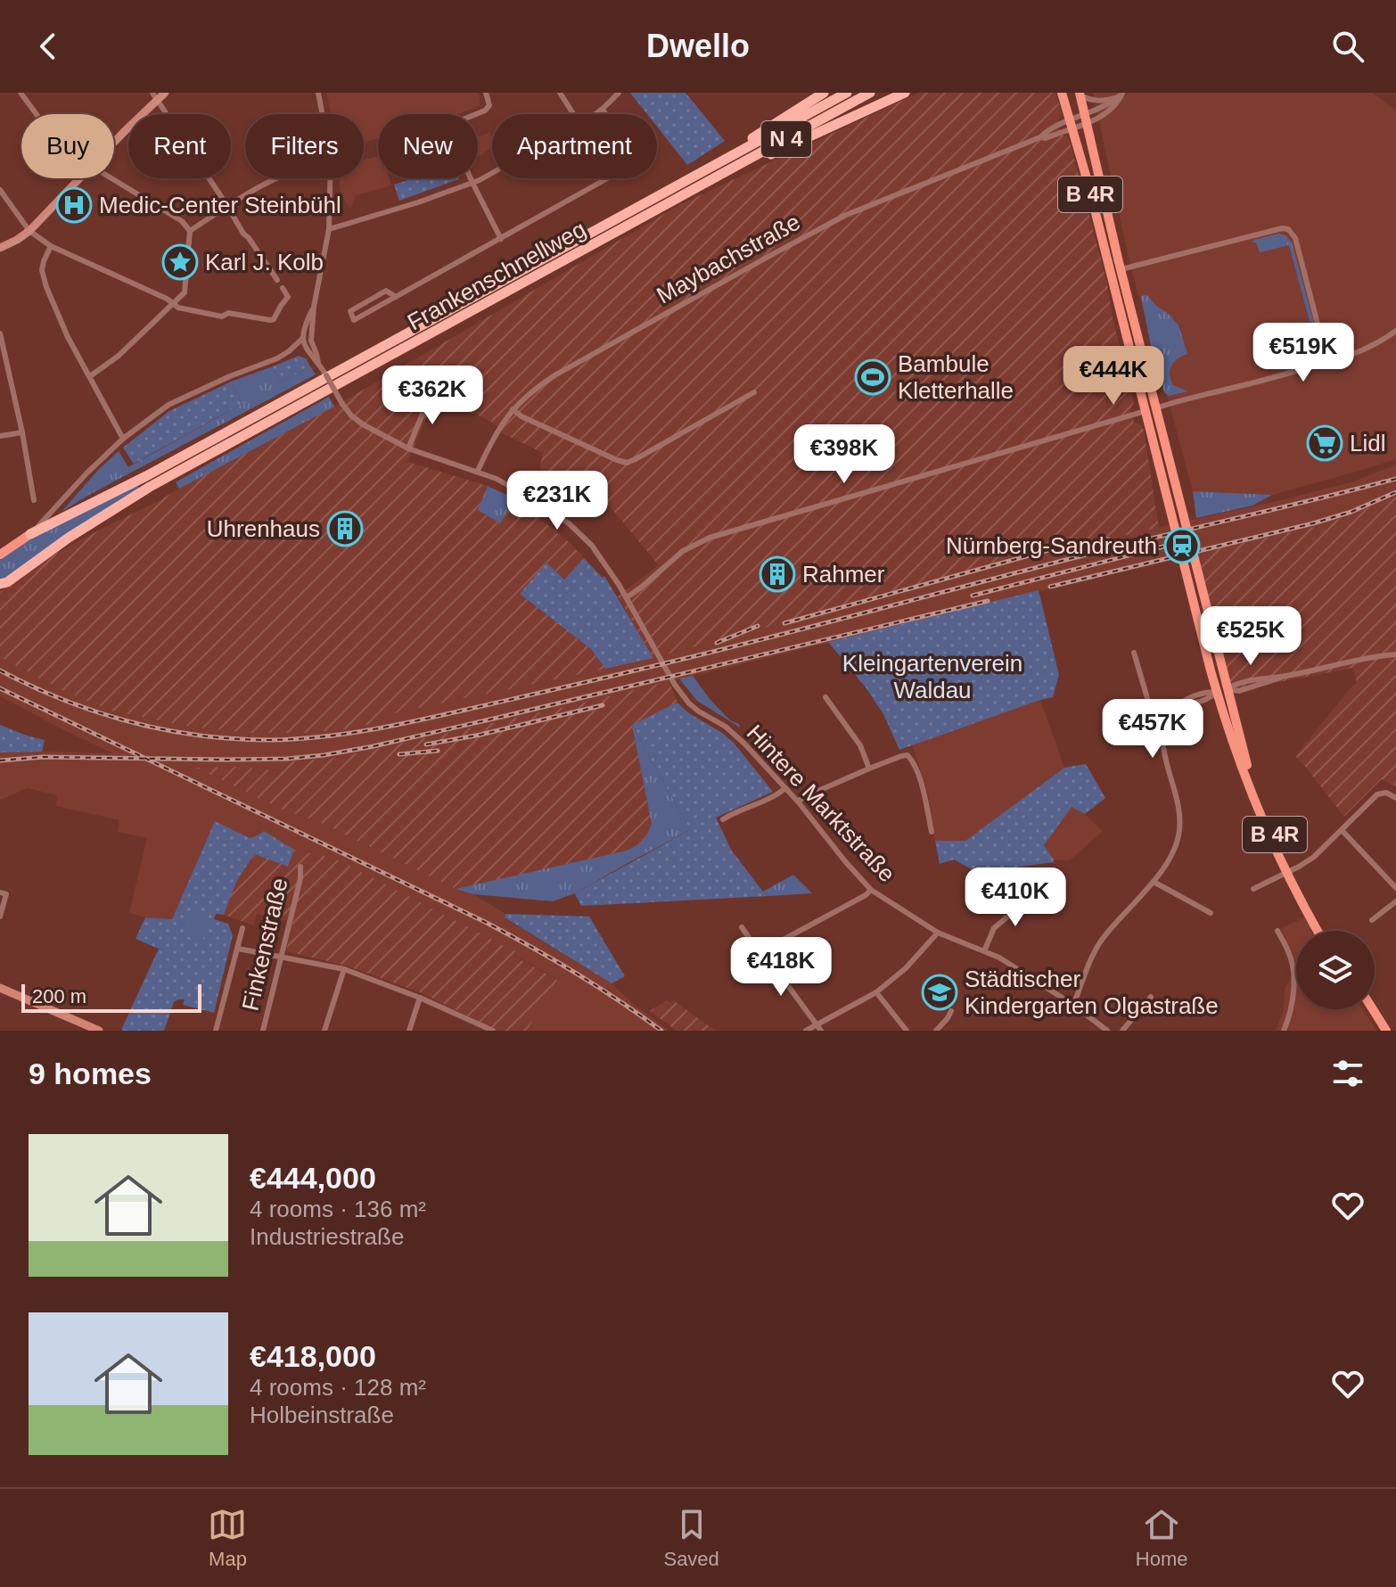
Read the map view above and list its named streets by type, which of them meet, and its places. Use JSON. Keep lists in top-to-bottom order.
{
  "streets": {
    "highway": ["N 4", "Frankenschnellweg"],
    "main road": ["B 4R"],
    "street": ["Maybachstraße", "Hintere Marktstraße", "Finkenstraße"]
  },
  "crossings": [
    ["B 4R", "Maybachstraße"],
    ["Maybachstraße", "Hintere Marktstraße"]
  ],
  "parks": ["Kleingartenverein Waldau"],
  "places": {
    "hospital": ["Medic-Center Steinbühl"],
    "place": ["Karl J. Kolb"],
    "sports": ["Bambule Kletterhalle"],
    "supermarket": ["Lidl"],
    "building": ["Uhrenhaus", "Rahmer"],
    "station": ["Nürnberg-Sandreuth"],
    "school or university": ["Städtischer Kindergarten Olgastraße"]
  },
  "scale_bar": "200 m",
  "page": {
    "header": "Dwello",
    "chip": [
      "Buy",
      "Rent",
      "Filters",
      "New",
      "Apartment"
    ],
    "price": [
      "€519K",
      "€444K",
      "€362K",
      "€398K",
      "€231K",
      "€525K",
      "€457K",
      "€410K",
      "€418K"
    ],
    "scale": "200 m",
    "heading": "9 homes",
    "list": [
      {
        "name": "€444,000",
        "note": "4 rooms · 136 m² · Industriestraße"
      },
      {
        "name": "€418,000",
        "note": "4 rooms · 128 m² · Holbeinstraße"
      }
    ],
    "tabs": ["Map", "Saved", "Home"]
  }
}
